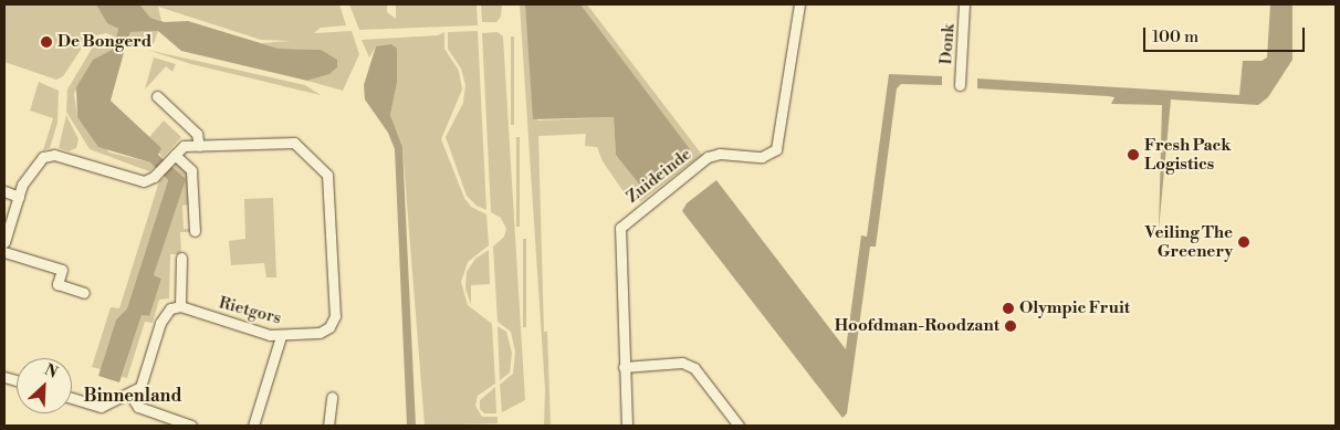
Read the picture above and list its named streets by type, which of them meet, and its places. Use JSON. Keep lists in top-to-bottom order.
{
  "streets": {
    "street": ["Donk", "Zuideinde", "Rietgors"]
  },
  "districts": ["Binnenland"],
  "places": [
    "De Bongerd",
    "Fresh Pack Logistics",
    "Veiling The Greenery",
    "Olympic Fruit",
    "Hoofdman-Roodzant"
  ],
  "scale_bar": "100 m",
  "north": "top right"
}
